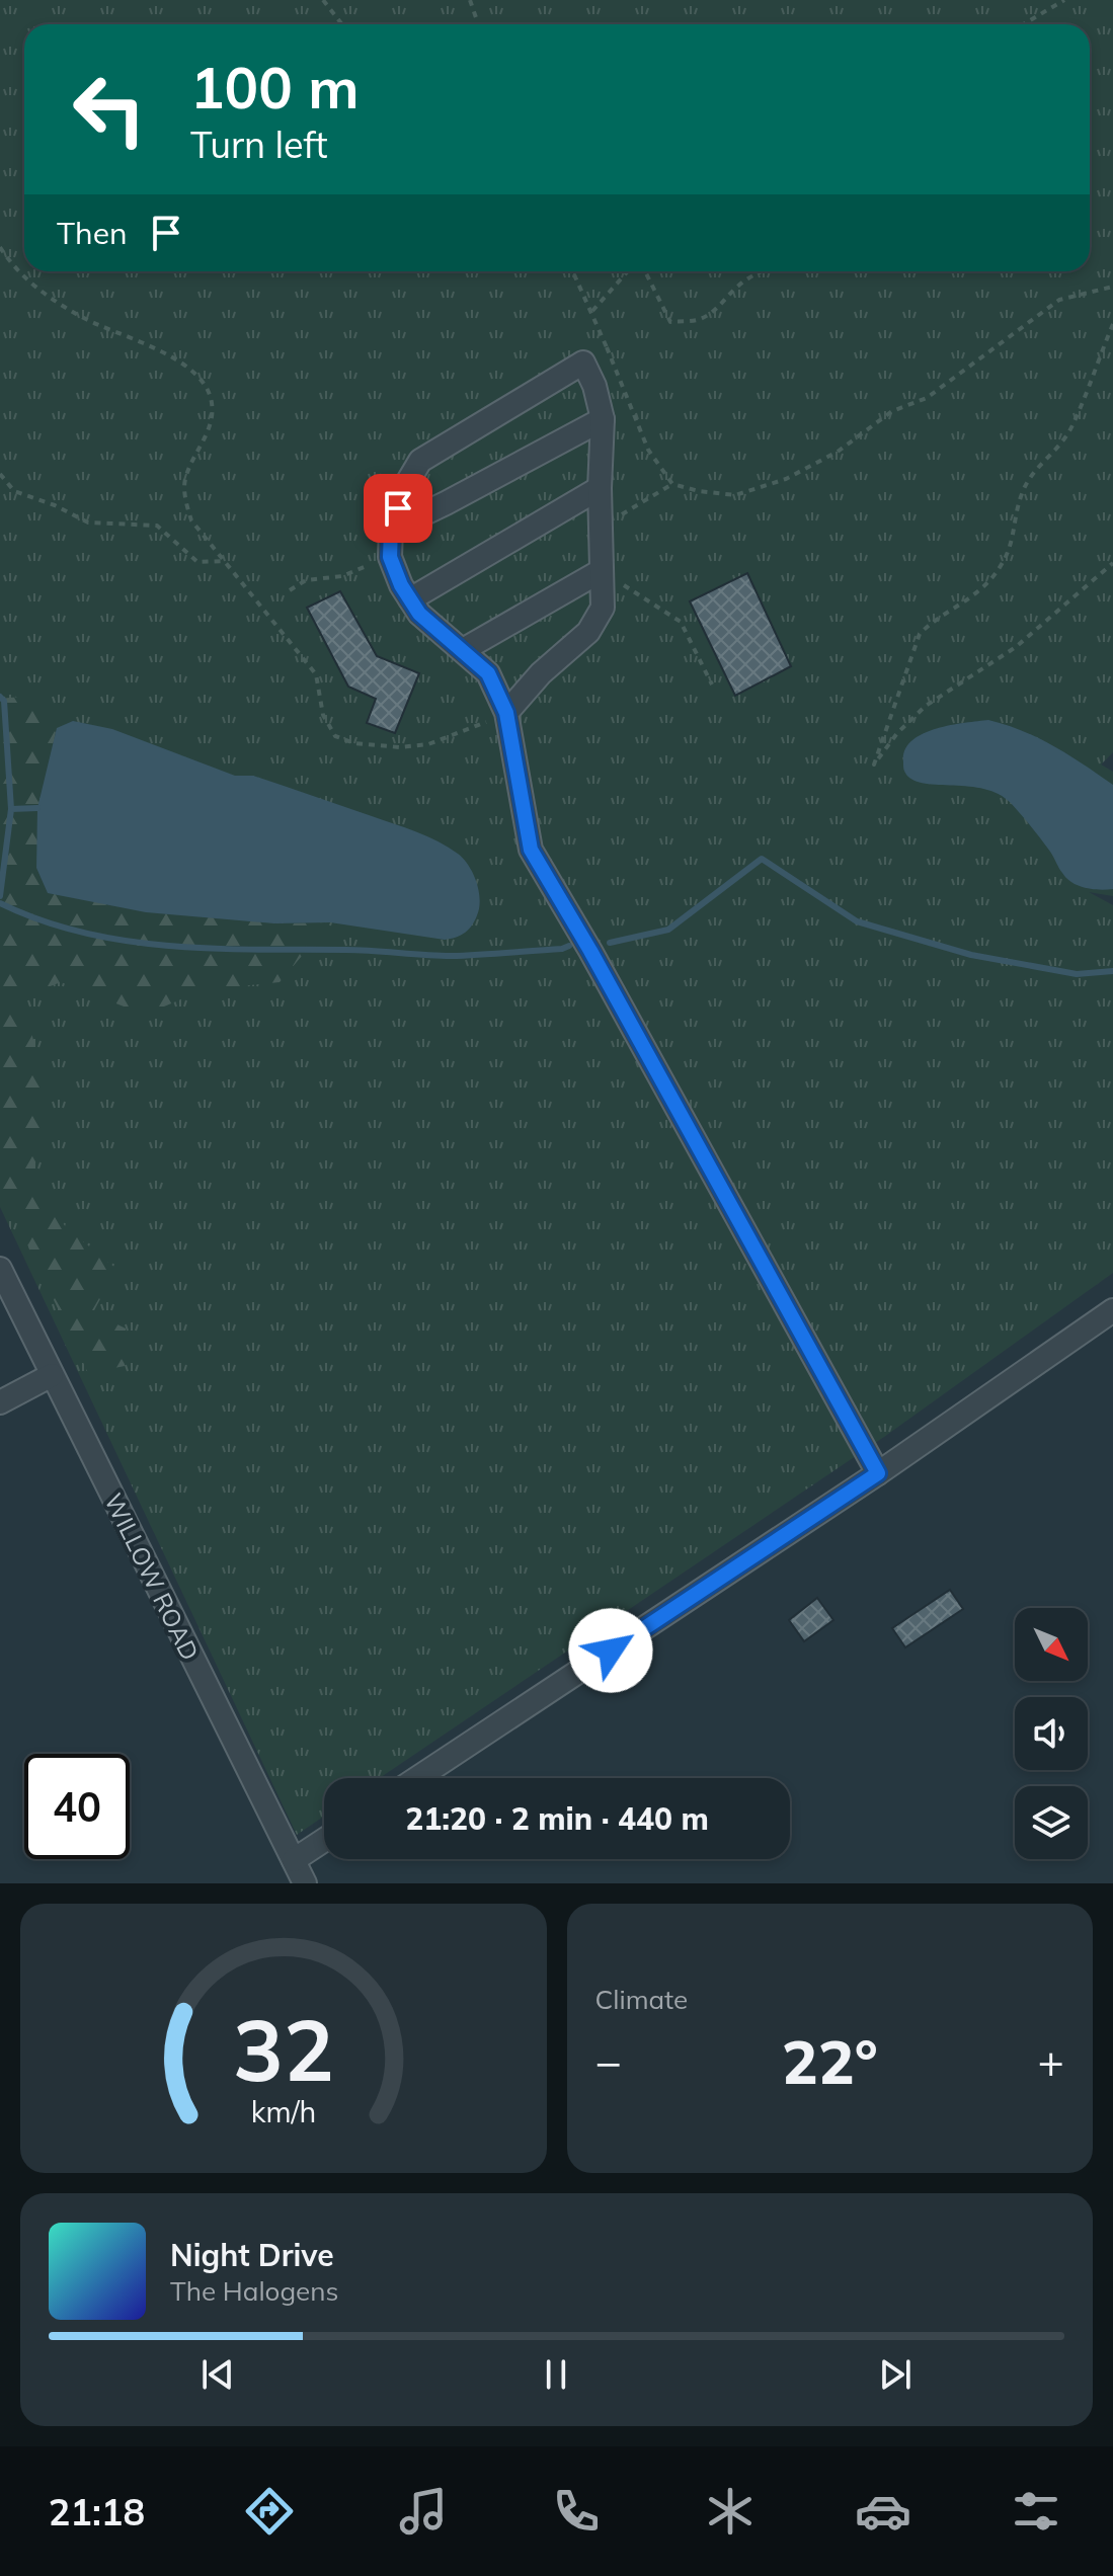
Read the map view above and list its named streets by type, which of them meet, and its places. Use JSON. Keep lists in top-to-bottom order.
{
  "streets": {
    "street": ["WILLOW ROAD"]
  },
  "north": "bottom right",
  "page": {
    "turn": ["100 m", "Turn left"],
    "then": "Then",
    "limit": "40",
    "trip": "21:20 · 2 min · 440 m",
    "tile": "Climate",
    "heat": ["−", "22°", "+"],
    "song": ["Night Drive", "The Halogens"],
    "tabs": "21:18",
    "gauge": ["32", "km/h"]
  }
}
